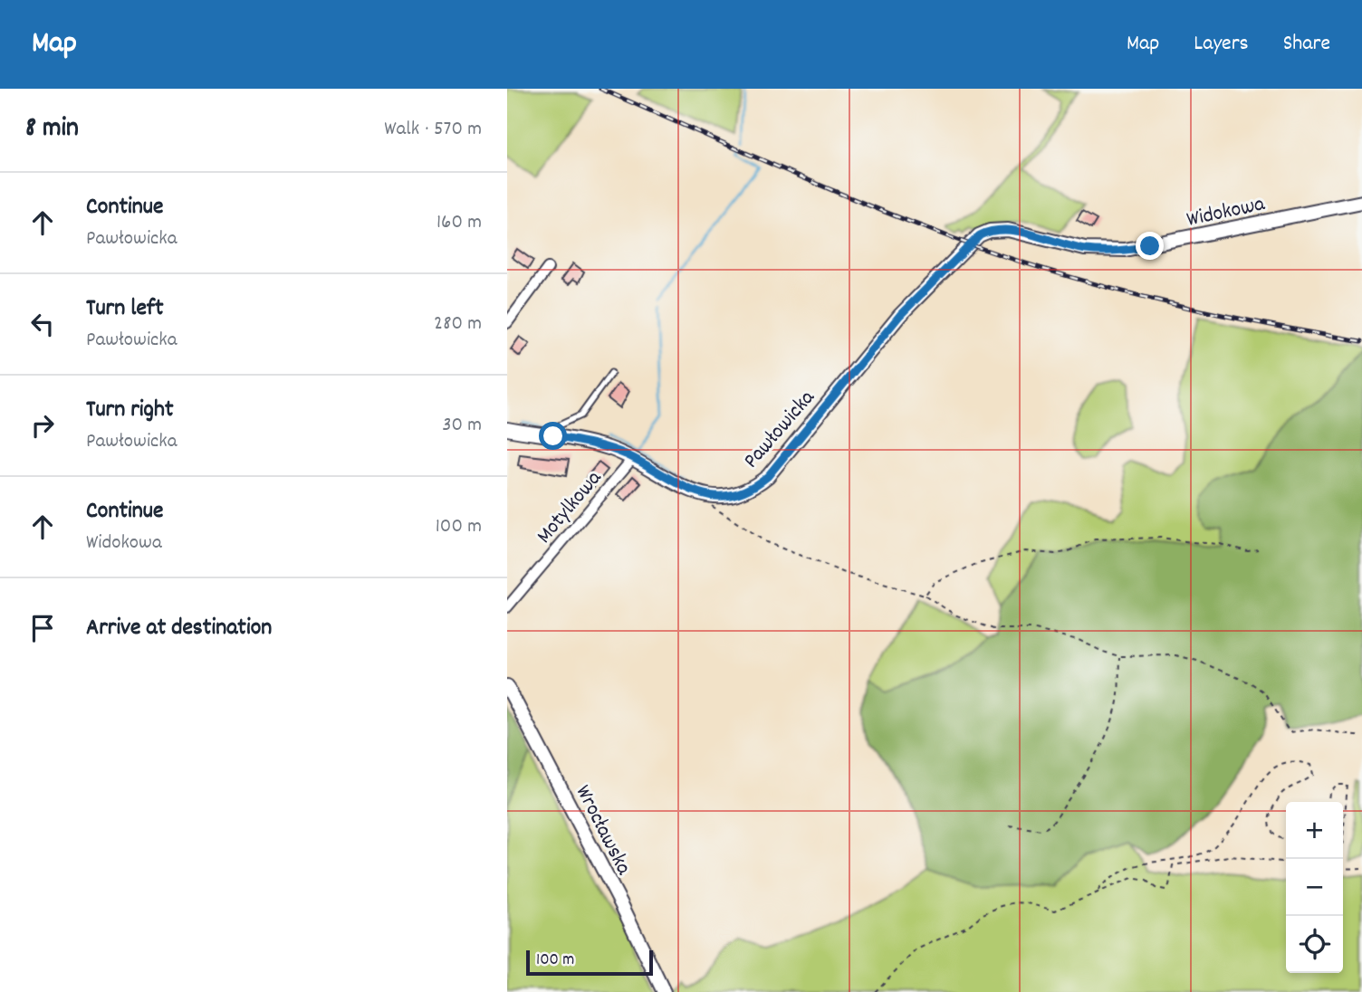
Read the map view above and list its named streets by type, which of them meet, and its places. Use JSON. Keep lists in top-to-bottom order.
{
  "streets": {
    "street": [
      "Widokowa",
      "Pawłowicka",
      "Motylkowa",
      "Wrocławska"
    ]
  },
  "crossings": [
    ["Widokowa", "Pawłowicka"],
    ["Pawłowicka", "Motylkowa"]
  ],
  "scale_bar": "100 m",
  "page": {
    "header": "Map",
    "nav": ["Map", "Layers", "Share"],
    "heading": ["8 min", "Walk · 570 m"],
    "list": [
      ["Continue", "Pawłowicka", "160 m"],
      ["Turn left", "Pawłowicka", "280 m"],
      ["Turn right", "Pawłowicka", "30 m"],
      ["Continue", "Widokowa", "100 m"],
      "Arrive at destination"
    ],
    "map_buttons": ["+", "−"],
    "scale": "100 m"
  }
}
